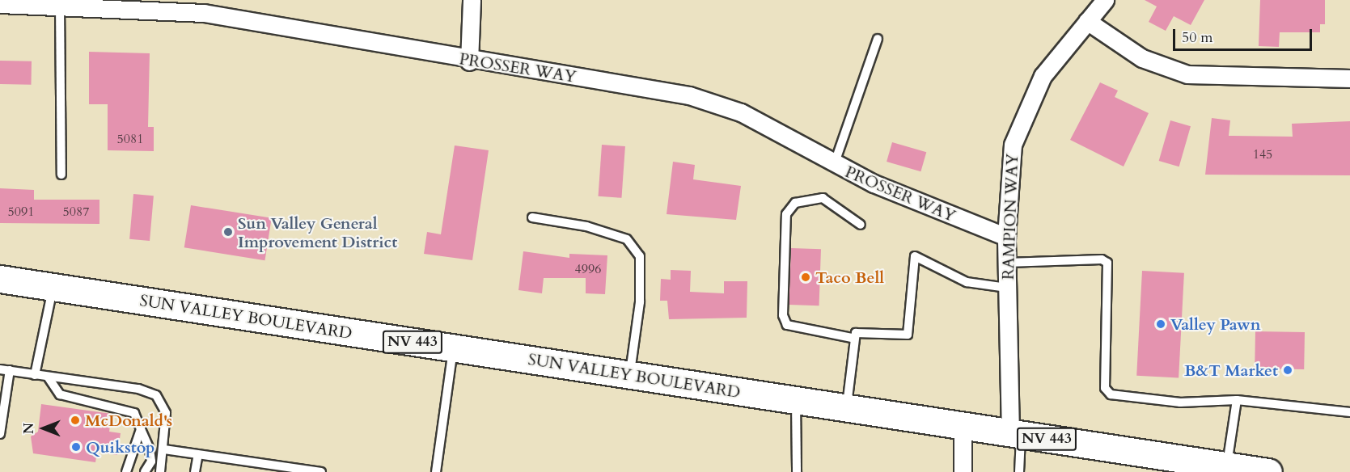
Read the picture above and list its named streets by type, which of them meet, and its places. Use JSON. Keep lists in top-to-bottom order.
{
  "streets": {
    "main road": ["SUN VALLEY BOULEVARD", "NV 443"],
    "street": ["PROSSER WAY", "RAMPION WAY"]
  },
  "crossings": [
    ["PROSSER WAY", "RAMPION WAY"],
    ["RAMPION WAY", "SUN VALLEY BOULEVARD"]
  ],
  "places": [
    "Sun Valley General Improvement District",
    "Taco Bell",
    "Valley Pawn",
    "B&T Market",
    "McDonald's",
    "Quikstop"
  ],
  "house_numbers": [
    "5081",
    "145",
    "5091",
    "5087",
    "4996"
  ],
  "scale_bar": "50 m",
  "north": "left"
}
